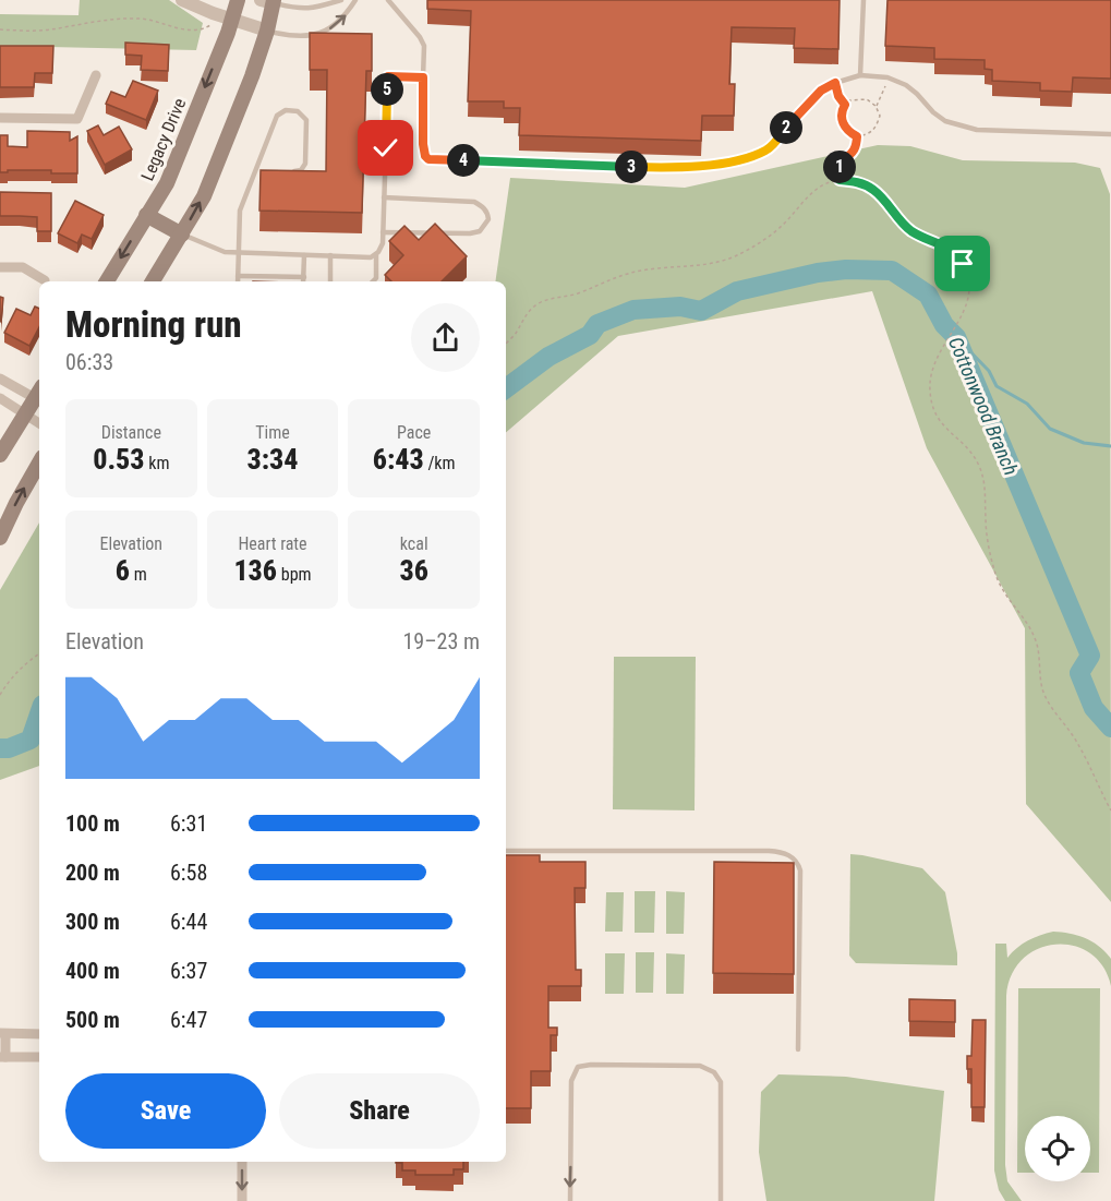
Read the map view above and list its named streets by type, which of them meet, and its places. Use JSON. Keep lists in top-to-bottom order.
{
  "streets": {
    "main road": ["Legacy Drive"]
  },
  "water": ["Cottonwood Branch"],
  "page": {
    "pins": [
      "5",
      "2",
      "4",
      "1",
      "3"
    ],
    "heading": ["Morning run", "06:33"],
    "stats": [
      ["Distance", "0.53 km"],
      ["Time", "3:34"],
      ["Pace", "6:43 /km"],
      ["Elevation", "6 m"],
      ["Heart rate", "136 bpm"],
      ["kcal", "36"]
    ],
    "chart": ["Elevation", "19–23 m"],
    "list": [
      {
        "name": "100 m",
        "note": "6:31"
      },
      {
        "name": "200 m",
        "note": "6:58"
      },
      {
        "name": "300 m",
        "note": "6:44"
      },
      {
        "name": "400 m",
        "note": "6:37"
      },
      {
        "name": "500 m",
        "note": "6:47"
      }
    ],
    "buttons": ["Save", "Share"]
  }
}
